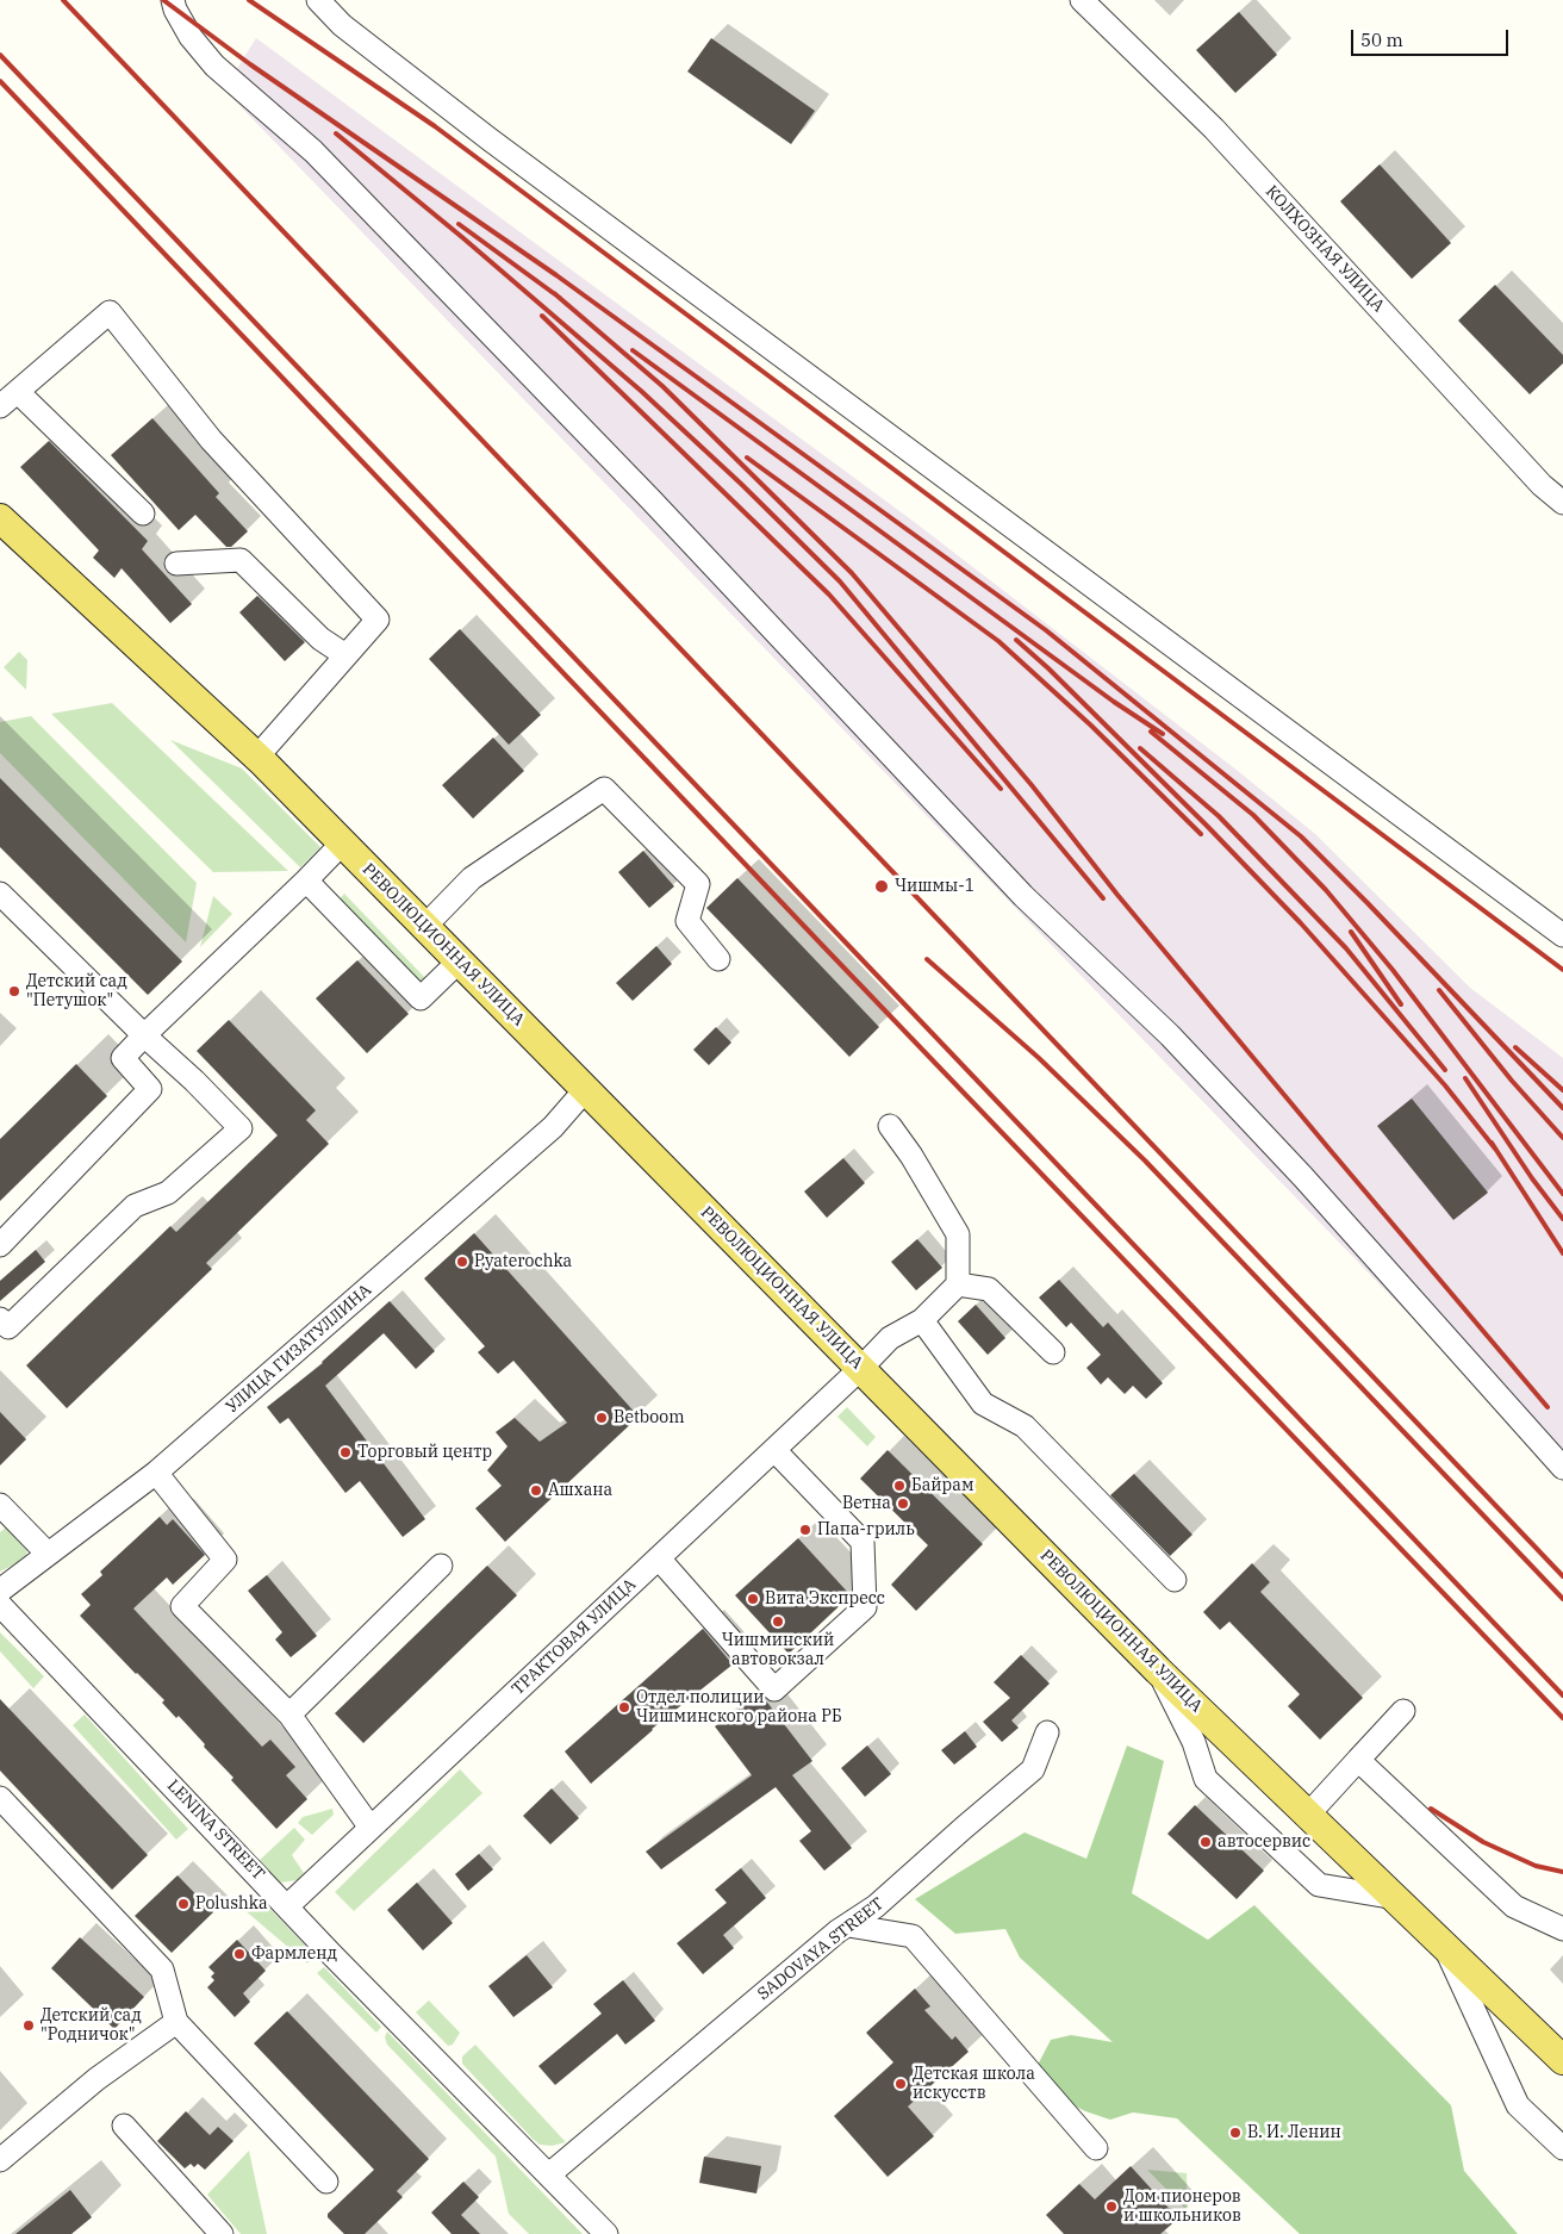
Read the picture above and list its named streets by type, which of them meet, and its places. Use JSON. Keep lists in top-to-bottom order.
{
  "streets": {
    "main road": ["РЕВОЛЮЦИОННАЯ УЛИЦА"],
    "street": [
      "КОЛХОЗНАЯ УЛИЦА",
      "УЛИЦА ГИЗАТУЛЛИНА",
      "ТРАКТОВАЯ УЛИЦА",
      "LENINA STREET",
      "SADOVAYA STREET"
    ]
  },
  "crossings": [
    ["РЕВОЛЮЦИОННАЯ УЛИЦА", "УЛИЦА ГИЗАТУЛЛИНА"],
    ["РЕВОЛЮЦИОННАЯ УЛИЦА", "ТРАКТОВАЯ УЛИЦА"],
    ["ТРАКТОВАЯ УЛИЦА", "LENINA STREET"],
    ["LENINA STREET", "SADOVAYA STREET"]
  ],
  "places": [
    "Чишмы-1",
    "Детский сад \"Петушок\"",
    "Pyaterochka",
    "Betboom",
    "Торговый центр",
    "Байрам",
    "Ашхана",
    "Ветна",
    "Папа-гриль",
    "Вита Экспресс",
    "Чишминский автовокзал",
    "Отдел полиции Чишминского района РБ",
    "автосервис",
    "Polushka",
    "Фармленд",
    "Детский сад \"Родничок\"",
    "Детская школа искусств",
    "В. И. Ленин",
    "Дом пионеров и школьников"
  ],
  "scale_bar": "50 m"
}
